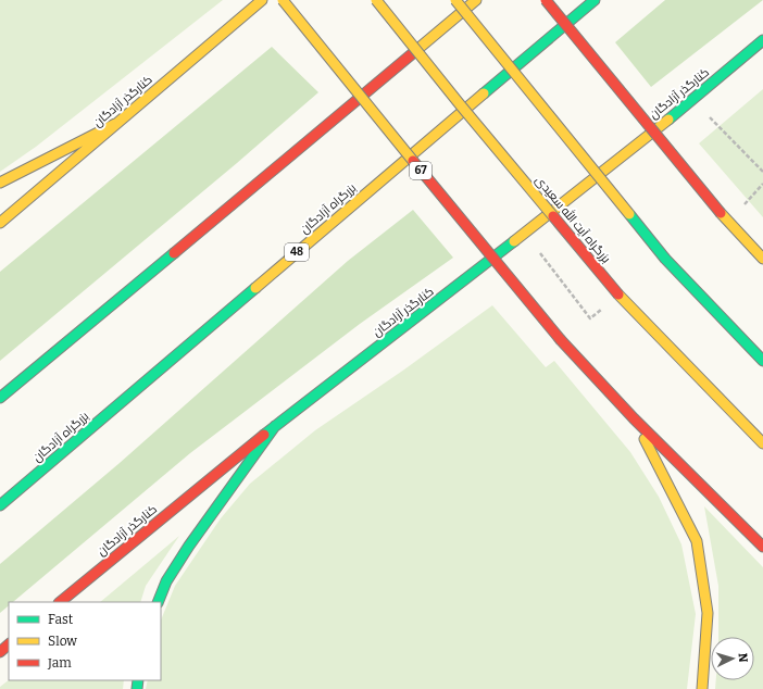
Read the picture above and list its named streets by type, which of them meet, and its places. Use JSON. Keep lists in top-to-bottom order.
{
  "streets": {
    "main road": [
      "کنارگذر آزادگان",
      "67",
      "بزرگراه آزادگان",
      "بزرگراه آیت الله سعیدی",
      "48"
    ]
  },
  "legend": ["Fast", "Slow", "Jam"],
  "north": "right"
}
